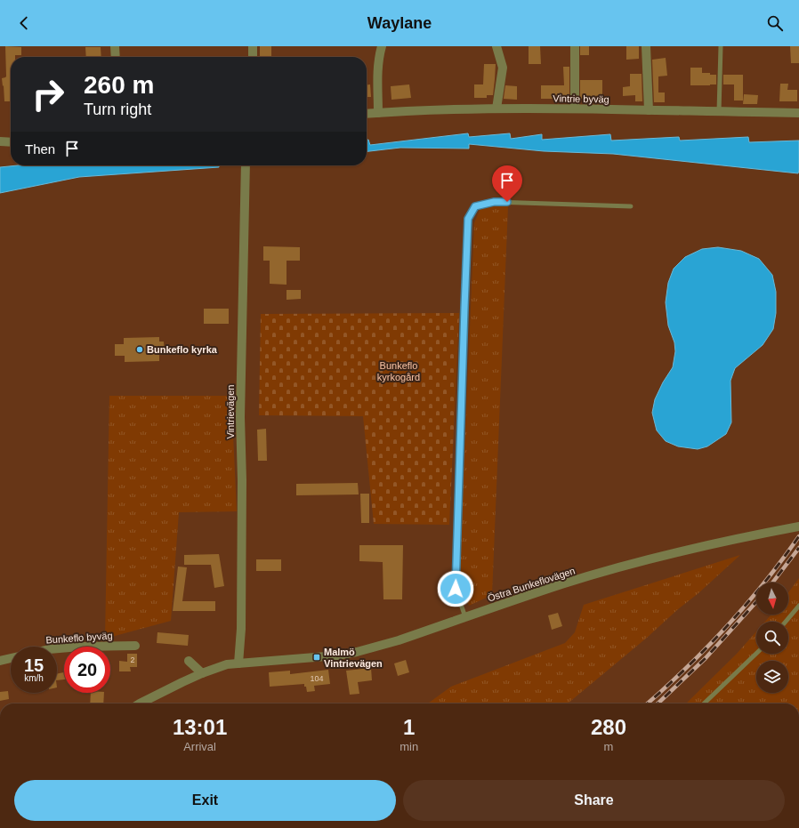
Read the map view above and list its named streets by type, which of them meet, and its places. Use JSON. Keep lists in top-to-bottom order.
{
  "streets": {
    "street": [
      "Vintrie byväg",
      "Vintrievägen",
      "Östra Bunkeflovägen",
      "Bunkeflo byväg"
    ]
  },
  "crossings": [
    ["Vintrievägen", "Östra Bunkeflovägen"]
  ],
  "parks": ["Bunkeflo kyrkogård"],
  "places": {
    "other": ["Bunkeflo kyrka"],
    "transit": ["Malmö Vintrievägen"]
  },
  "house_numbers": ["2", "104"],
  "north": "bottom",
  "page": {
    "header": "Waylane",
    "turn": ["260 m", "Turn right"],
    "then": "Then",
    "speed": "15 km/h",
    "limit": "20",
    "eta": [
      "13:01",
      "Arrival",
      "1",
      "min",
      "280",
      "m"
    ],
    "buttons": ["Exit", "Share"]
  }
}
